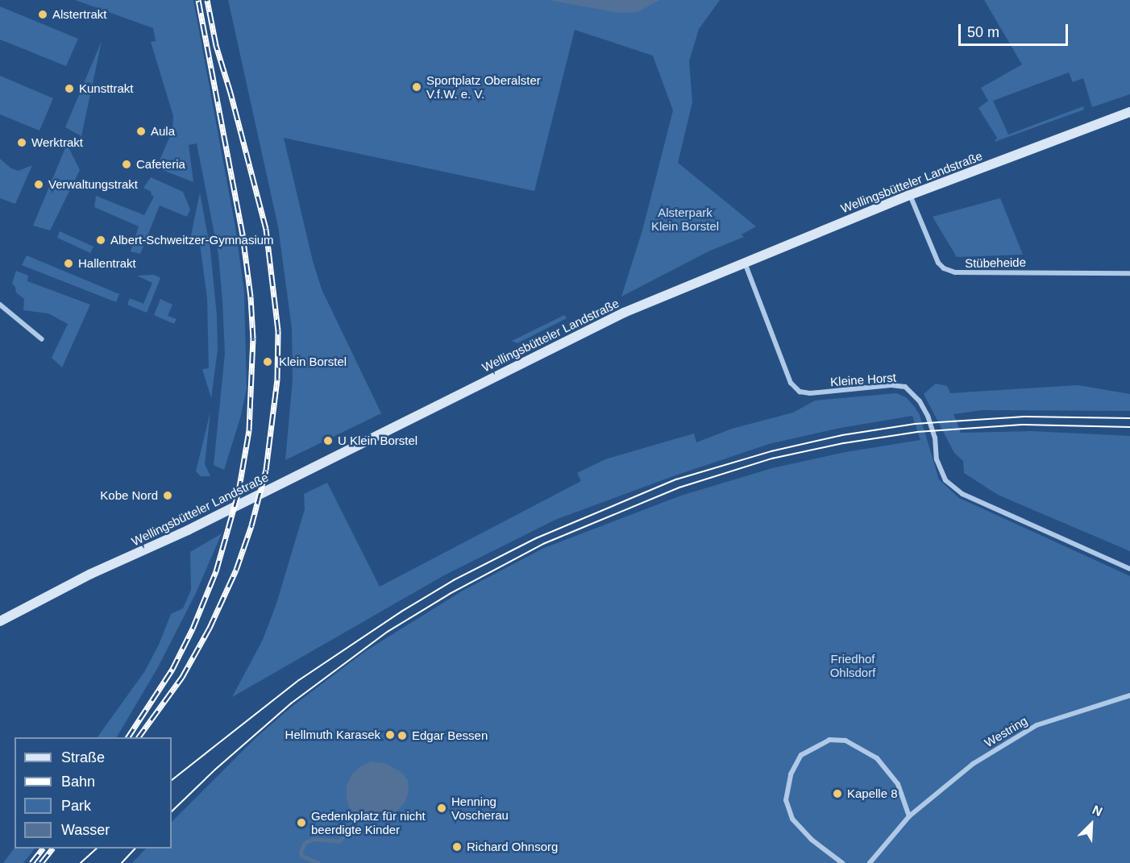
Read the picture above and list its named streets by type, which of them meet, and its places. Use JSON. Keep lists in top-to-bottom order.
{
  "streets": {
    "main road": ["Wellingsbütteler Landstraße"],
    "street": ["Stübeheide", "Kleine Horst", "Westring"]
  },
  "crossings": [
    ["Wellingsbütteler Landstraße", "Stübeheide"],
    ["Wellingsbütteler Landstraße", "Kleine Horst"]
  ],
  "parks": ["Alsterpark Klein Borstel", "Friedhof Ohlsdorf"],
  "places": [
    "Alstertrakt",
    "Sportplatz Oberalster V.f.W. e. V.",
    "Kunsttrakt",
    "Aula",
    "Werktrakt",
    "Cafeteria",
    "Verwaltungstrakt",
    "Albert-Schweitzer-Gymnasium",
    "Hallentrakt",
    "Klein Borstel",
    "U Klein Borstel",
    "Kobe Nord",
    "Hellmuth Karasek",
    "Edgar Bessen",
    "Kapelle 8",
    "Henning Voscherau",
    "Gedenkplatz für nicht beerdigte Kinder",
    "Richard Ohnsorg"
  ],
  "legend": [
    "Straße",
    "Bahn",
    "Park",
    "Wasser"
  ],
  "scale_bar": "50 m",
  "north": "top right"
}
